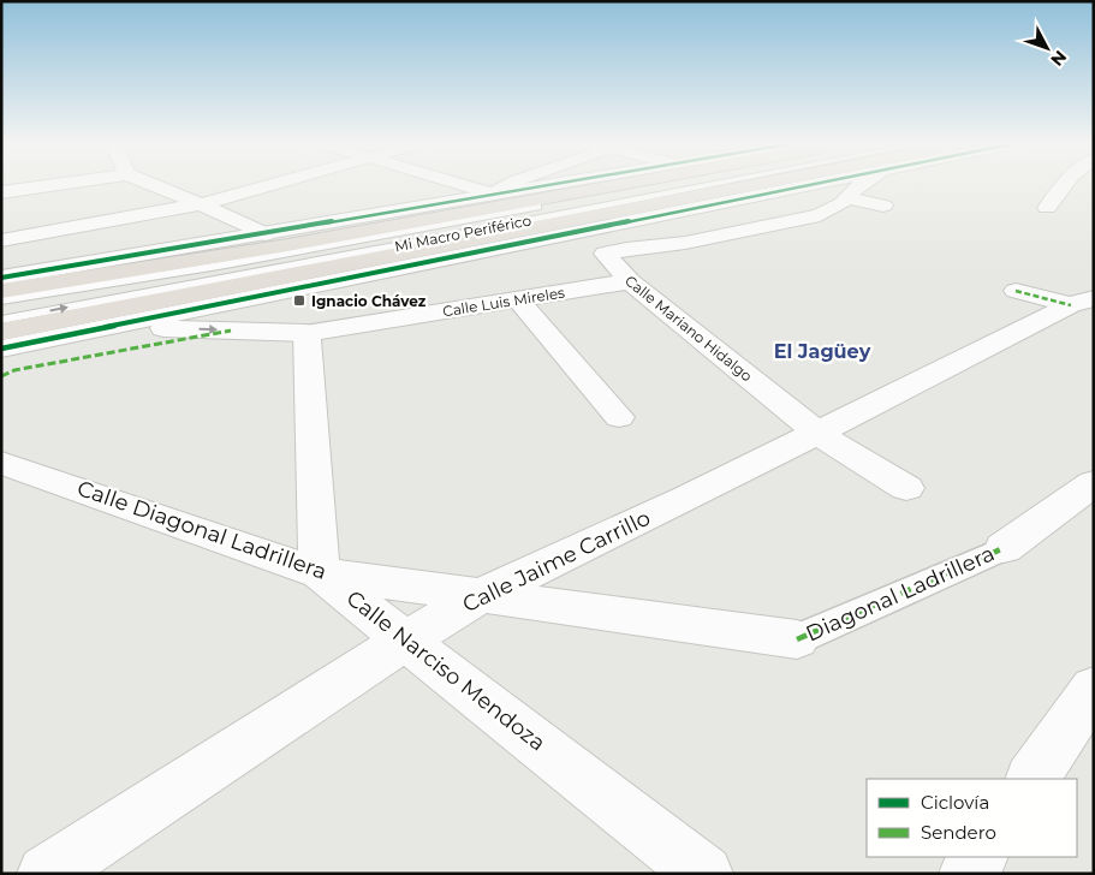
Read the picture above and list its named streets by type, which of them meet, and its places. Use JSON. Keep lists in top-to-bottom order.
{
  "streets": {
    "street": [
      "Calle Luis Mireles",
      "Calle Mariano Hidalgo",
      "Calle Diagonal Ladrillera",
      "Calle Jaime Carrillo",
      "Diagonal Ladrillera",
      "Calle Narciso Mendoza"
    ],
    "lane": ["Mi Macro Periférico"]
  },
  "crossings": [
    ["Calle Luis Mireles", "Calle Mariano Hidalgo"],
    ["Calle Mariano Hidalgo", "Calle Jaime Carrillo"],
    ["Calle Diagonal Ladrillera", "Calle Jaime Carrillo"],
    ["Calle Diagonal Ladrillera", "Diagonal Ladrillera"],
    ["Calle Diagonal Ladrillera", "Calle Narciso Mendoza"],
    ["Calle Jaime Carrillo", "Calle Narciso Mendoza"]
  ],
  "districts": ["El Jagüey"],
  "places": {
    "transit": ["Ignacio Chávez"]
  },
  "legend": ["Ciclovía", "Sendero"],
  "north": "bottom right"
}
